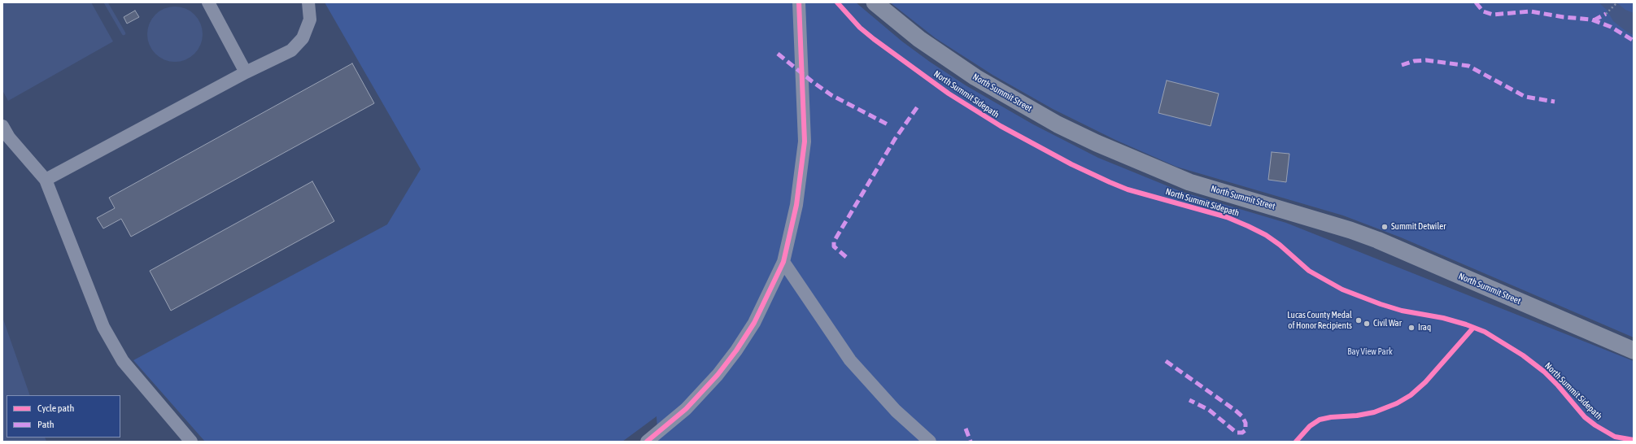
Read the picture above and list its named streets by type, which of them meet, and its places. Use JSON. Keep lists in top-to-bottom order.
{
  "streets": {
    "main road": ["North Summit Street"],
    "cycle path": ["North Summit Sidepath"]
  },
  "parks": ["Bay View Park"],
  "places": [
    "Summit Detwiler",
    "Lucas County Medal of Honor Recipients",
    "Civil War",
    "Iraq"
  ],
  "legend": ["Cycle path", "Path"]
}
